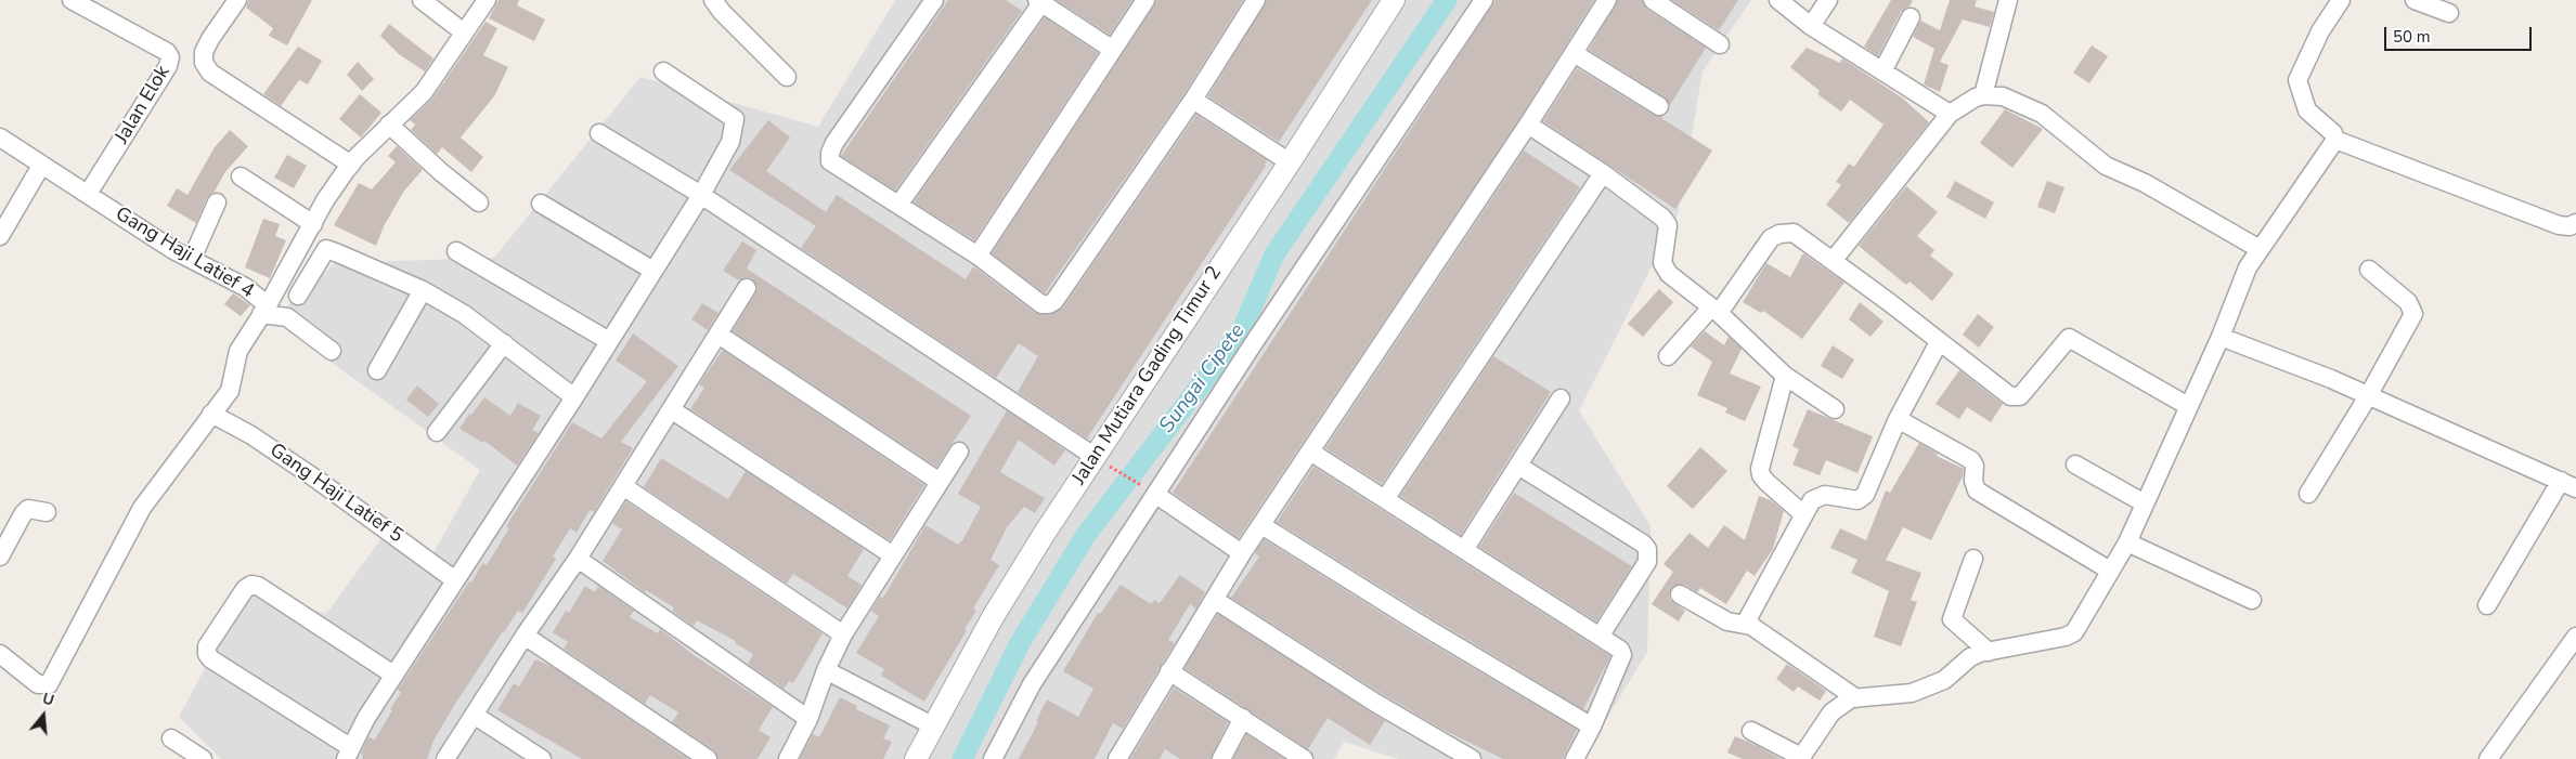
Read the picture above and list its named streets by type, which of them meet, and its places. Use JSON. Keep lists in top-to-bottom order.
{
  "streets": {
    "street": [
      "Jalan Elok",
      "Gang Haji Latief 4",
      "Jalan Mutiara Gading Timur 2",
      "Gang Haji Latief 5"
    ]
  },
  "crossings": [
    ["Jalan Elok", "Gang Haji Latief 4"]
  ],
  "water": ["Sungai Cipete"],
  "scale_bar": "50 m",
  "north": "top"
}
